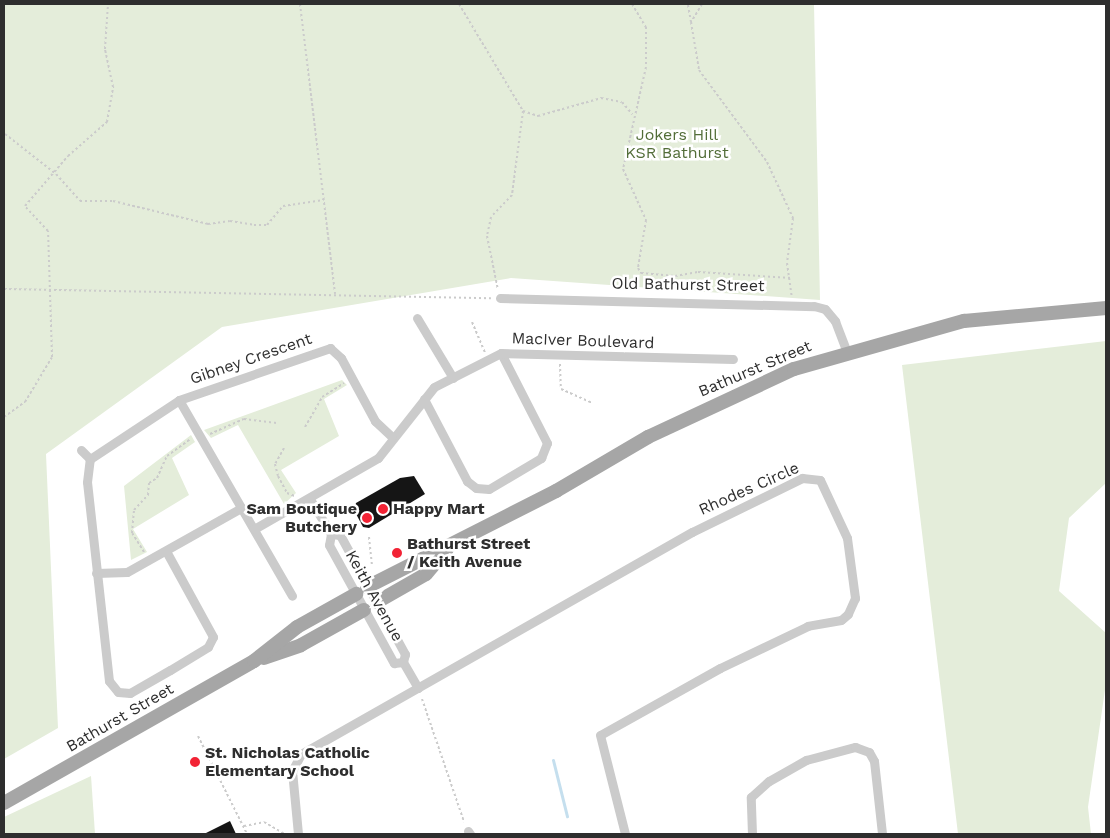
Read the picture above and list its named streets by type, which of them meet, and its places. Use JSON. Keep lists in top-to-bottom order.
{
  "streets": {
    "main road": ["Bathurst Street"],
    "street": [
      "Old Bathurst Street",
      "MacIver Boulevard",
      "Gibney Crescent",
      "Rhodes Circle",
      "Keith Avenue"
    ]
  },
  "crossings": [
    ["Old Bathurst Street", "Bathurst Street"],
    ["MacIver Boulevard", "Gibney Crescent"],
    ["MacIver Boulevard", "Keith Avenue"],
    ["Bathurst Street", "Keith Avenue"],
    ["Rhodes Circle", "Keith Avenue"]
  ],
  "parks": ["Jokers Hill KSR Bathurst"],
  "places": [
    "Happy Mart",
    "Sam Boutique Butchery",
    "Bathurst Street / Keith Avenue",
    "St. Nicholas Catholic Elementary School"
  ]
}
